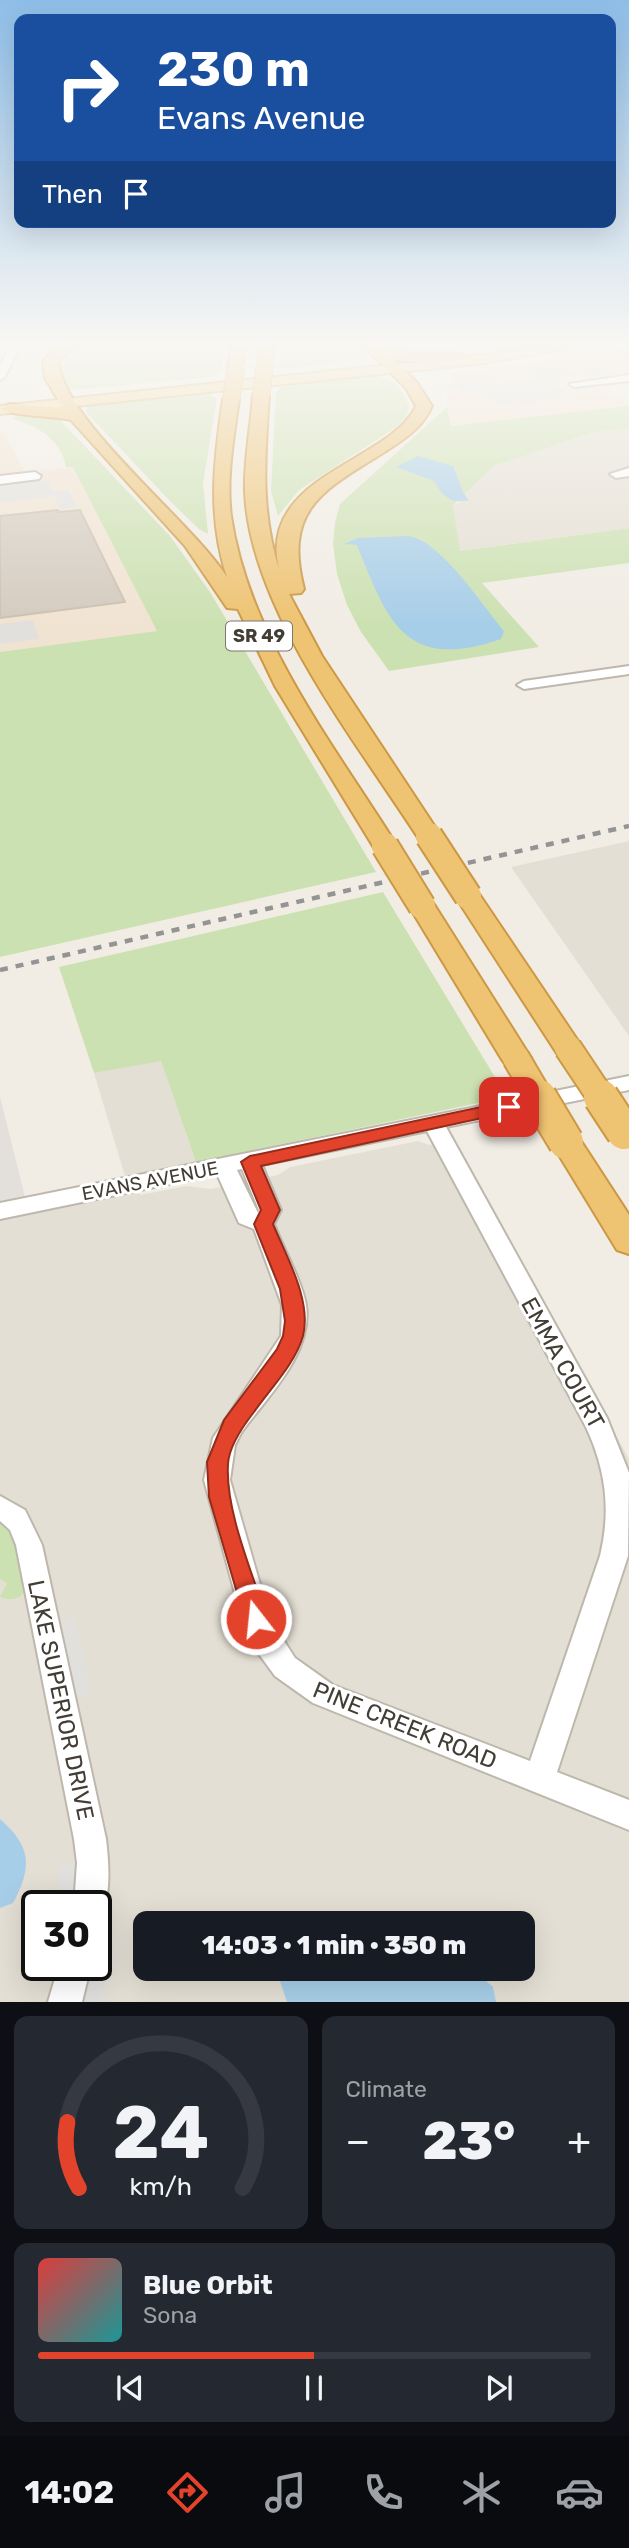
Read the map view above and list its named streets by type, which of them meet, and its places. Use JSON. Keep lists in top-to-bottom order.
{
  "streets": {
    "highway": ["SR 49"],
    "street": [
      "EVANS AVENUE",
      "EMMA COURT",
      "LAKE SUPERIOR DRIVE",
      "PINE CREEK ROAD"
    ]
  },
  "crossings": [
    ["EVANS AVENUE", "EMMA COURT"],
    ["EVANS AVENUE", "PINE CREEK ROAD"],
    ["EMMA COURT", "PINE CREEK ROAD"]
  ],
  "page": {
    "turn": ["230 m", "Evans Avenue"],
    "then": "Then",
    "limit": "30",
    "trip": "14:03 · 1 min · 350 m",
    "tile": "Climate",
    "heat": ["−", "23°", "+"],
    "song": ["Blue Orbit", "Sona"],
    "tabs": "14:02",
    "gauge": ["24", "km/h"]
  }
}
